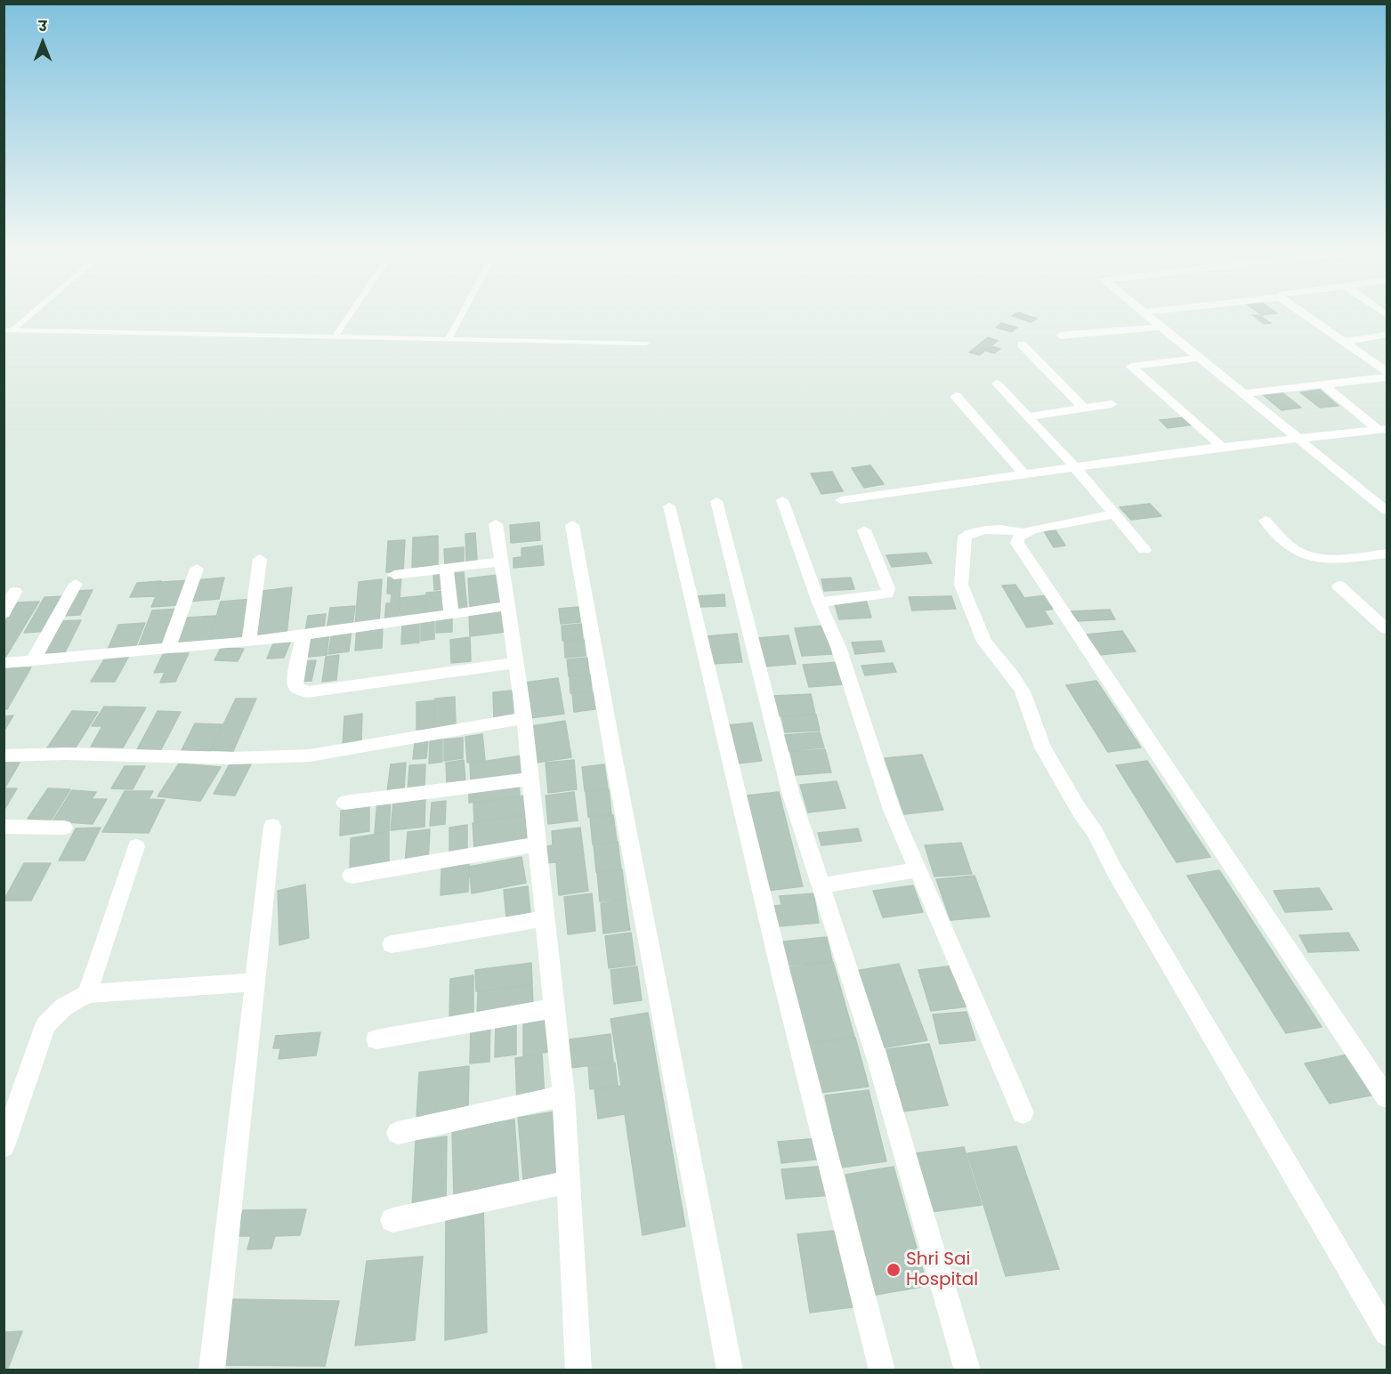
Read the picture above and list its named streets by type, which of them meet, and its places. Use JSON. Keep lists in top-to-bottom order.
{
  "places": ["Shri Sai Hospital"],
  "north": "top"
}
